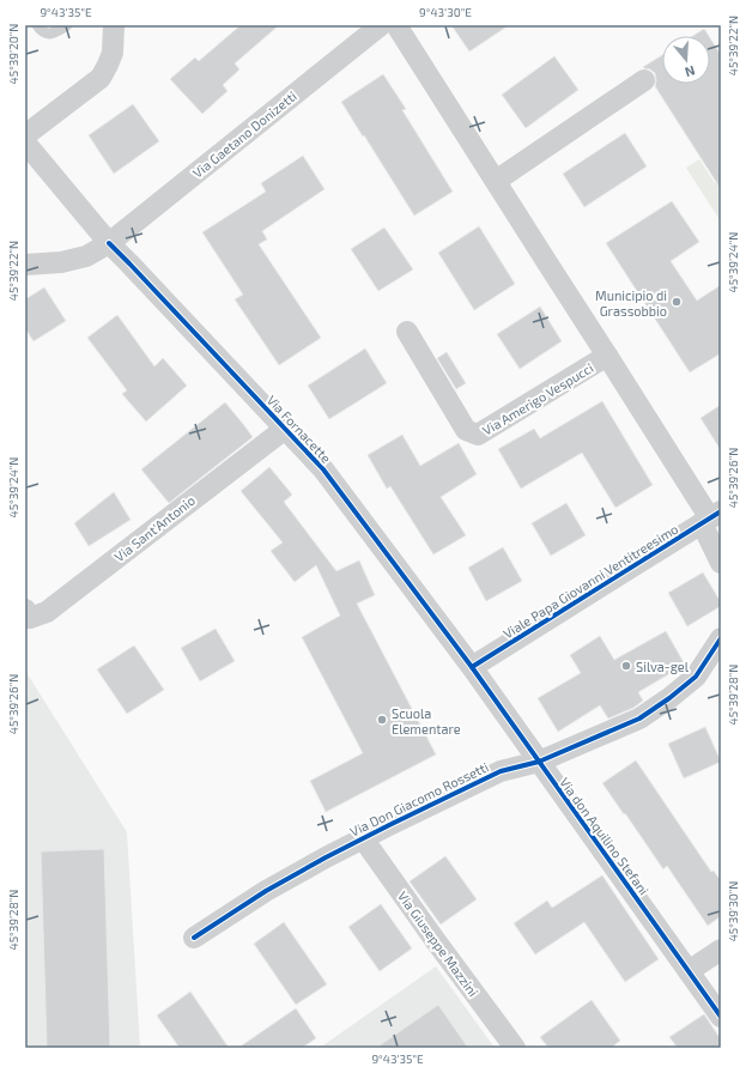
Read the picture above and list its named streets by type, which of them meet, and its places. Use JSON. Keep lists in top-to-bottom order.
{
  "streets": {
    "street": [
      "Via Gaetano Donizetti",
      "Via Amerigo Vespucci",
      "Via Fornacette",
      "Via Sant'Antonio",
      "Viale Papa Giovanni Ventitreesimo",
      "Via Don Giacomo Rossetti",
      "Via don Aquilino Stefani",
      "Via Giuseppe Mazzini"
    ]
  },
  "crossings": [
    ["Via Gaetano Donizetti", "Via Fornacette"],
    ["Via Amerigo Vespucci", "Viale Papa Giovanni Ventitreesimo"],
    ["Via Fornacette", "Via Sant'Antonio"],
    ["Via Fornacette", "Viale Papa Giovanni Ventitreesimo"],
    ["Via Fornacette", "Via don Aquilino Stefani"],
    ["Viale Papa Giovanni Ventitreesimo", "Via don Aquilino Stefani"],
    ["Via Don Giacomo Rossetti", "Via don Aquilino Stefani"],
    ["Via Don Giacomo Rossetti", "Via Giuseppe Mazzini"]
  ],
  "places": ["Municipio di Grassobbio", "Silva-gel", "Scuola Elementare"],
  "north": "bottom",
  "coordinates": [
    "9°43'35\"E",
    "9°43'30\"E",
    "45°39'22\"N",
    "45°39'20\"N",
    "45°39'24\"N",
    "45°39'26\"N",
    "45°39'28\"N",
    "45°39'30\"N"
  ]
}
